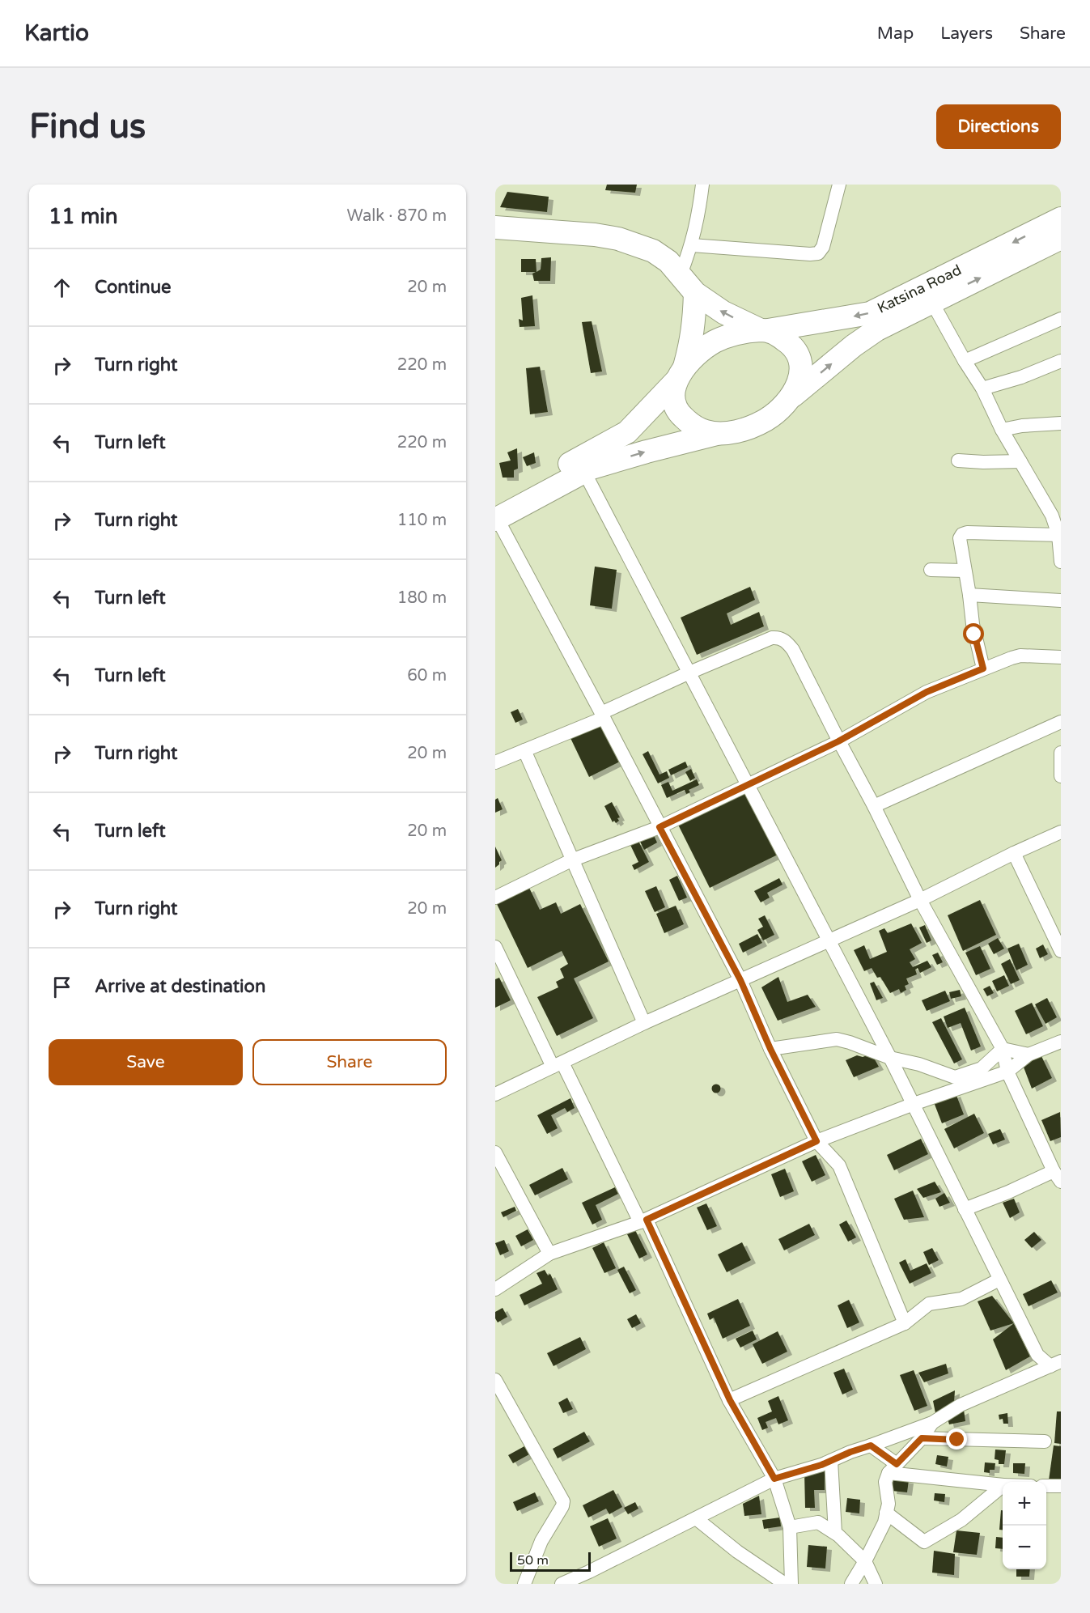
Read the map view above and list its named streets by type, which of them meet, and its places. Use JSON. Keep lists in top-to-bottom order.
{
  "streets": {
    "highway": ["Katsina Road"]
  },
  "scale_bar": "50 m",
  "page": {
    "header": "Kartio",
    "nav": ["Map", "Layers", "Share"],
    "buttons": [
      "Directions",
      ["Save", "Share"]
    ],
    "title": "Find us",
    "heading": ["11 min", "Walk · 870 m"],
    "list": [
      ["Continue", "20 m"],
      ["Turn right", "220 m"],
      ["Turn left", "220 m"],
      ["Turn right", "110 m"],
      ["Turn left", "180 m"],
      ["Turn left", "60 m"],
      ["Turn right", "20 m"],
      ["Turn left", "20 m"],
      ["Turn right", "20 m"],
      "Arrive at destination"
    ],
    "map_buttons": ["+", "−"],
    "scale": "50 m"
  }
}
